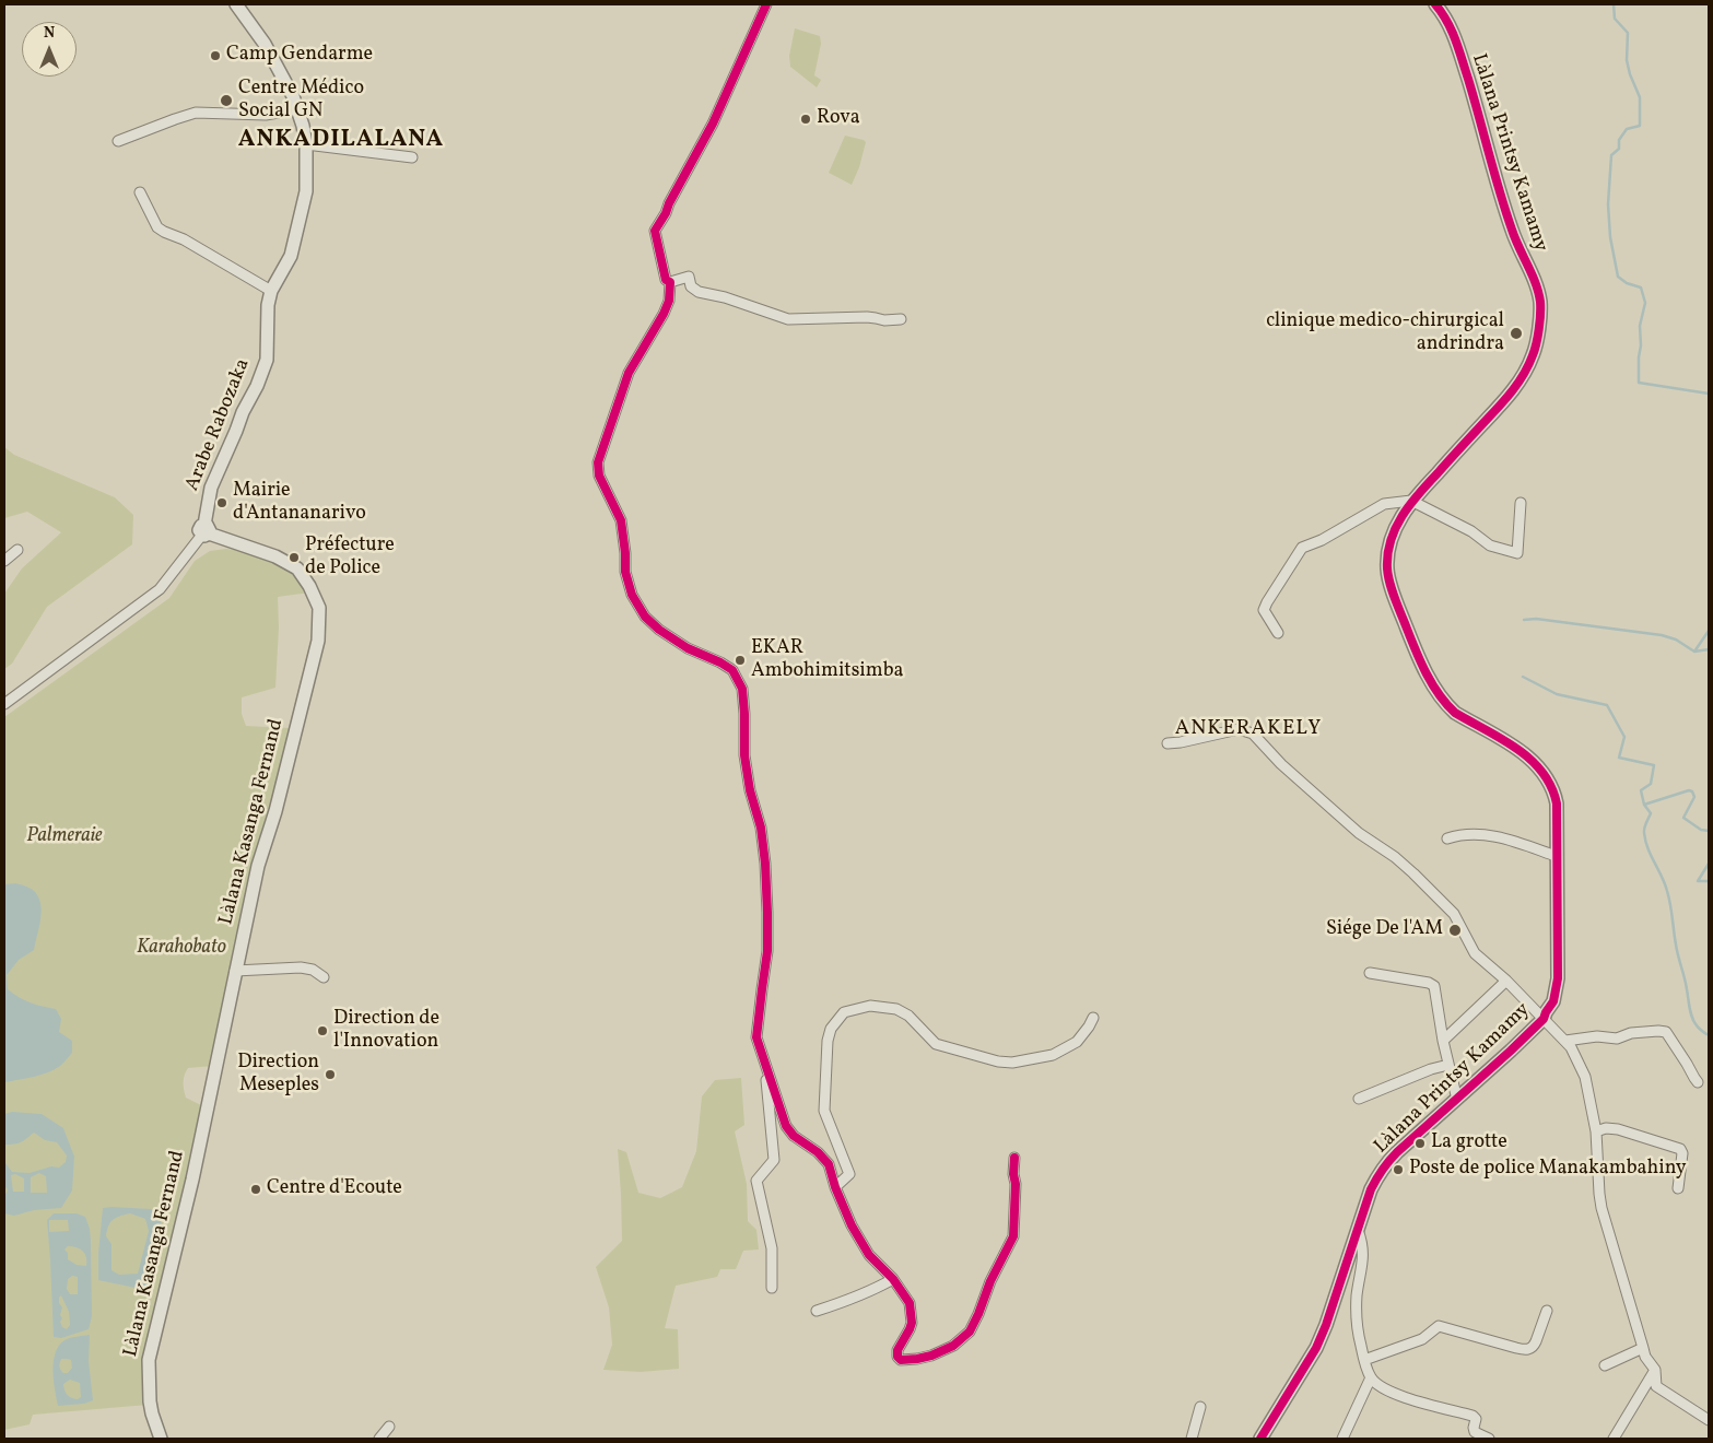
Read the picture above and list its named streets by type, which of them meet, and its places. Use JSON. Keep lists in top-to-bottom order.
{
  "streets": {
    "street": ["Làlana Printsy Kamamy", "Arabe Rabozaka", "Làlana Kasanga Fernand"]
  },
  "crossings": [
    ["Arabe Rabozaka", "Làlana Kasanga Fernand"]
  ],
  "districts": ["ANKADILALANA", "ANKERAKELY"],
  "parks": ["Palmeraie", "Karahobato"],
  "places": [
    "Camp Gendarme",
    "Centre Médico Social GN",
    "Rova",
    "clinique medico-chirurgical andrindra",
    "Mairie d'Antananarivo",
    "Préfecture de Police",
    "EKAR Ambohimitsimba",
    "Siége De l'AM",
    "Direction de l'Innovation",
    "Direction Meseples",
    "La grotte",
    "Poste de police Manakambahiny",
    "Centre d'Ecoute"
  ],
  "north": "top"
}
